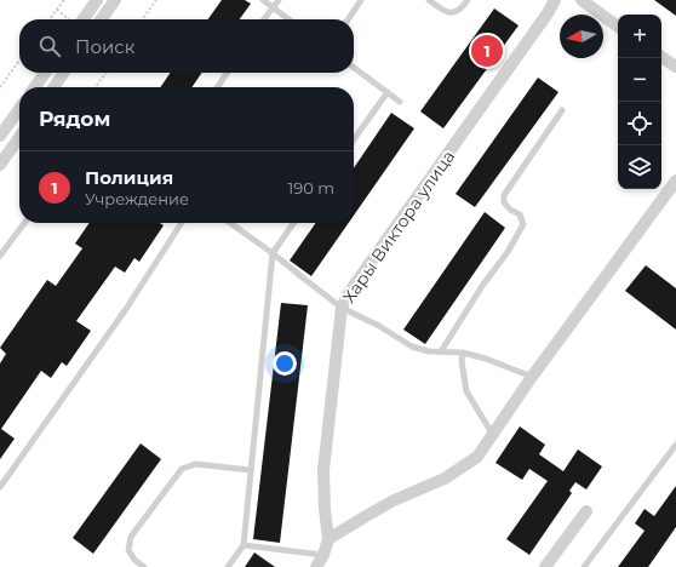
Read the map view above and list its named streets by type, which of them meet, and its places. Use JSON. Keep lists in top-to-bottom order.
{
  "streets": {
    "street": ["Хары Виктора улица"]
  },
  "north": "left",
  "page": {
    "map_buttons": ["+", "−"],
    "search": "Поиск",
    "pins": "1",
    "heading": "Рядом",
    "list": [
      {
        "mark": "1",
        "name": "Полиция",
        "note": "Учреждение",
        "value": "190 m"
      }
    ]
  }
}
